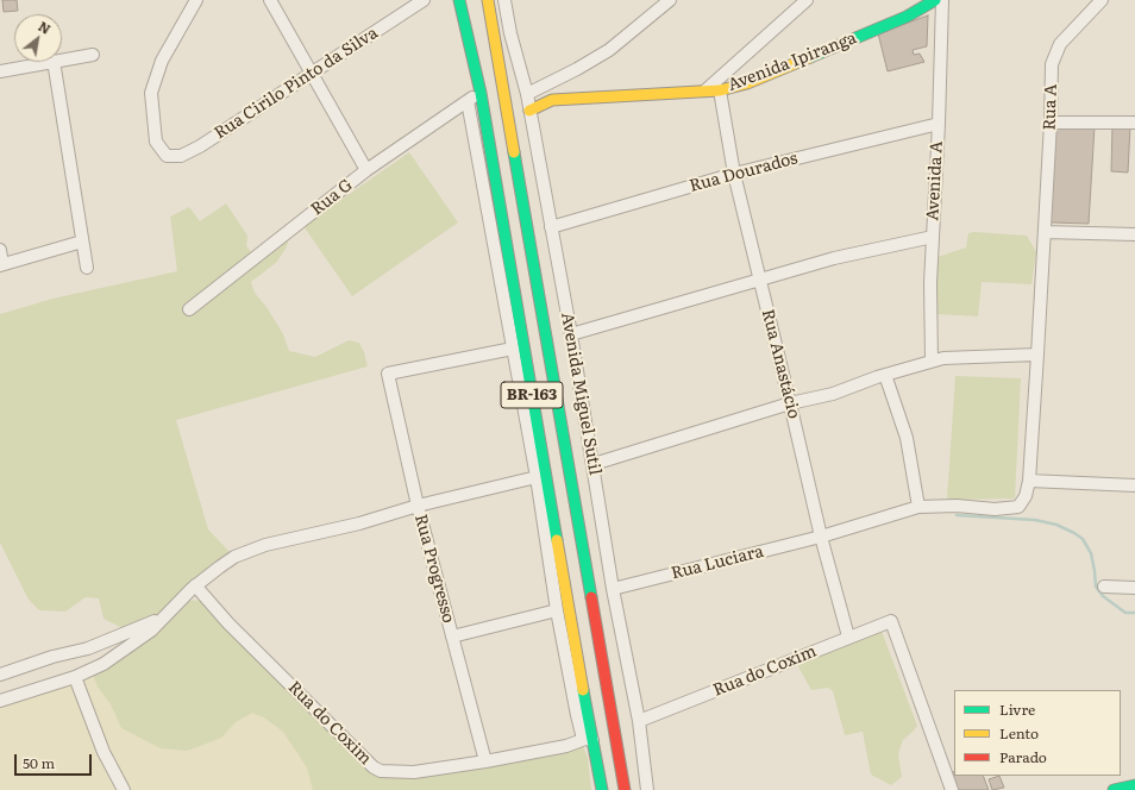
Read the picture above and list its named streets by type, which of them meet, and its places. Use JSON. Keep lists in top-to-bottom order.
{
  "streets": {
    "main road": ["Avenida Ipiranga", "Avenida Miguel Sutil", "BR-163"],
    "street": [
      "Rua Cirilo Pinto da Silva",
      "Rua A",
      "Rua Dourados",
      "Avenida A",
      "Rua G",
      "Rua Anastácio",
      "Rua Luciara",
      "Rua Progresso",
      "Rua do Coxim"
    ]
  },
  "crossings": [
    ["Avenida Ipiranga", "Rua Anastácio"],
    ["Avenida Ipiranga", "Avenida Miguel Sutil"],
    ["Rua A", "Rua Luciara"],
    ["Rua Dourados", "Avenida A"],
    ["Rua Dourados", "Rua Anastácio"],
    ["Rua Dourados", "Avenida Miguel Sutil"],
    ["Rua G", "BR-163"],
    ["Rua Anastácio", "Rua Luciara"],
    ["Rua Anastácio", "Rua do Coxim"],
    ["Avenida Miguel Sutil", "Rua Luciara"],
    ["Avenida Miguel Sutil", "Rua do Coxim"],
    ["BR-163", "Rua do Coxim"],
    ["Rua Progresso", "Rua do Coxim"]
  ],
  "legend": ["Livre", "Lento", "Parado"],
  "scale_bar": "50 m",
  "north": "top right"
}
